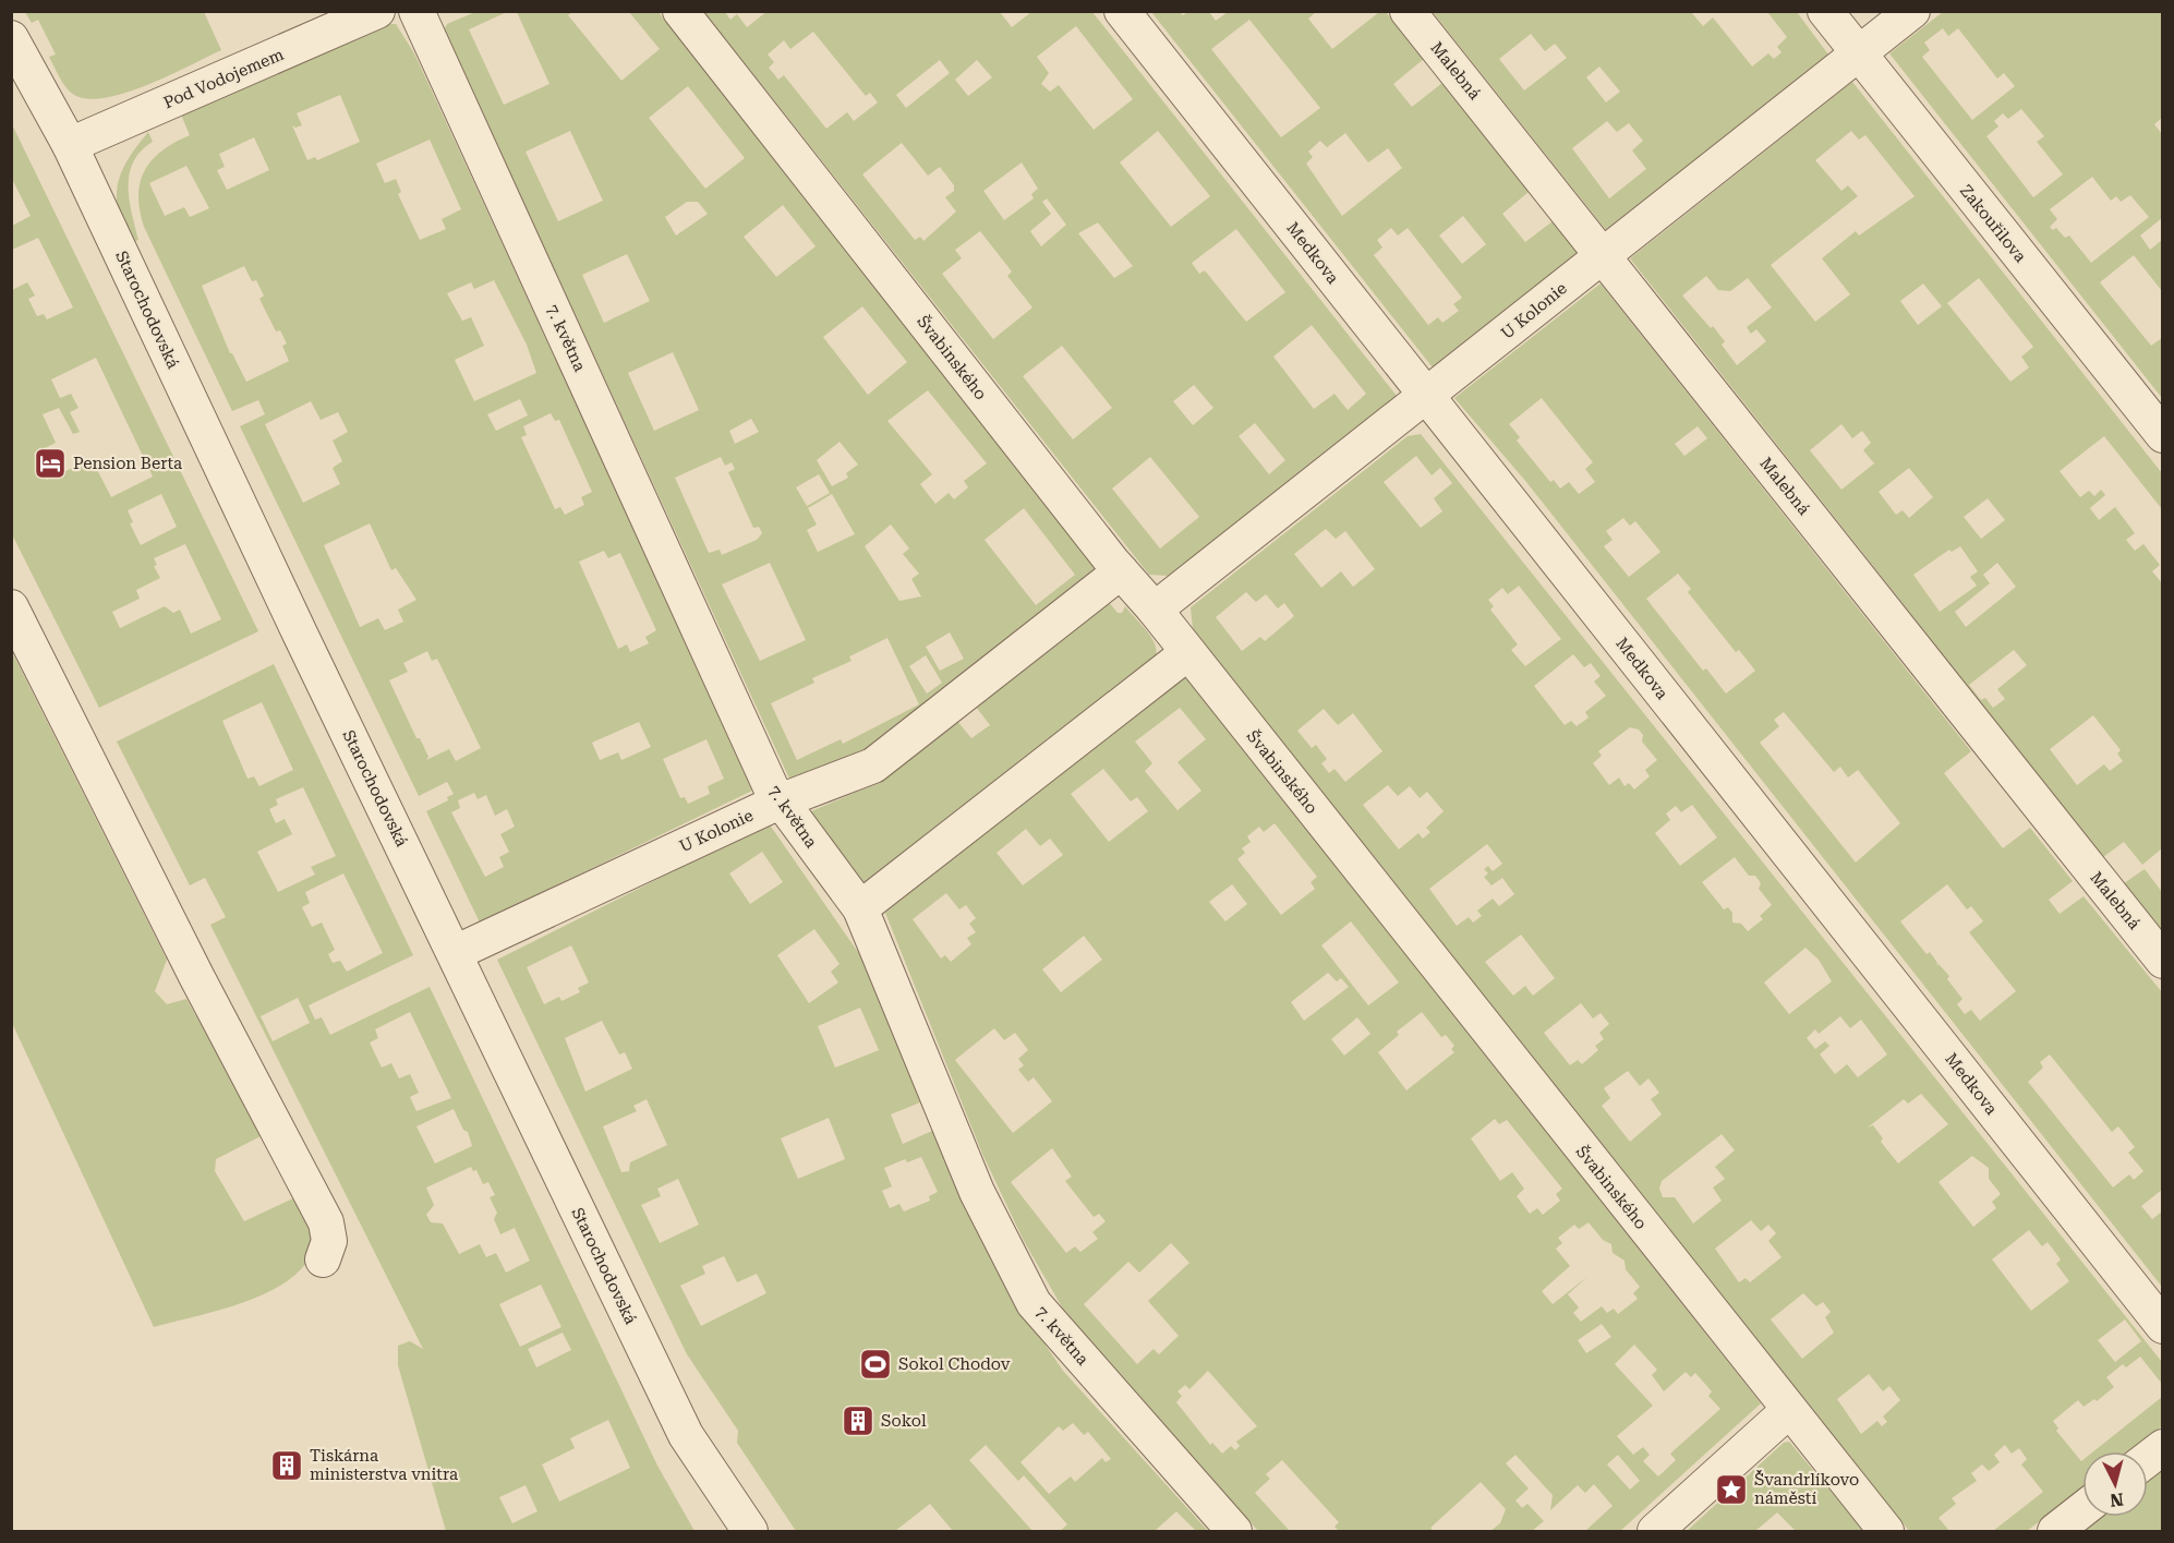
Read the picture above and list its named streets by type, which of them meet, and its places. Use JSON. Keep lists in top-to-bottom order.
{
  "streets": {
    "street": [
      "Malebná",
      "Pod Vodojemem",
      "Zakouřilova",
      "Medkova",
      "Starochodovská",
      "U Kolonie",
      "7. května",
      "Švabinského"
    ]
  },
  "crossings": [
    ["Malebná", "U Kolonie"],
    ["Pod Vodojemem", "Starochodovská"],
    ["Zakouřilova", "U Kolonie"],
    ["Medkova", "U Kolonie"],
    ["Starochodovská", "U Kolonie"],
    ["U Kolonie", "7. května"],
    ["U Kolonie", "Švabinského"]
  ],
  "places": {
    "hotel": ["Pension Berta"],
    "sports": ["Sokol Chodov"],
    "building": ["Sokol", "Tiskárna ministerstva vnitra"],
    "place": ["Švandrlíkovo náměstí"]
  },
  "north": "bottom"
}
